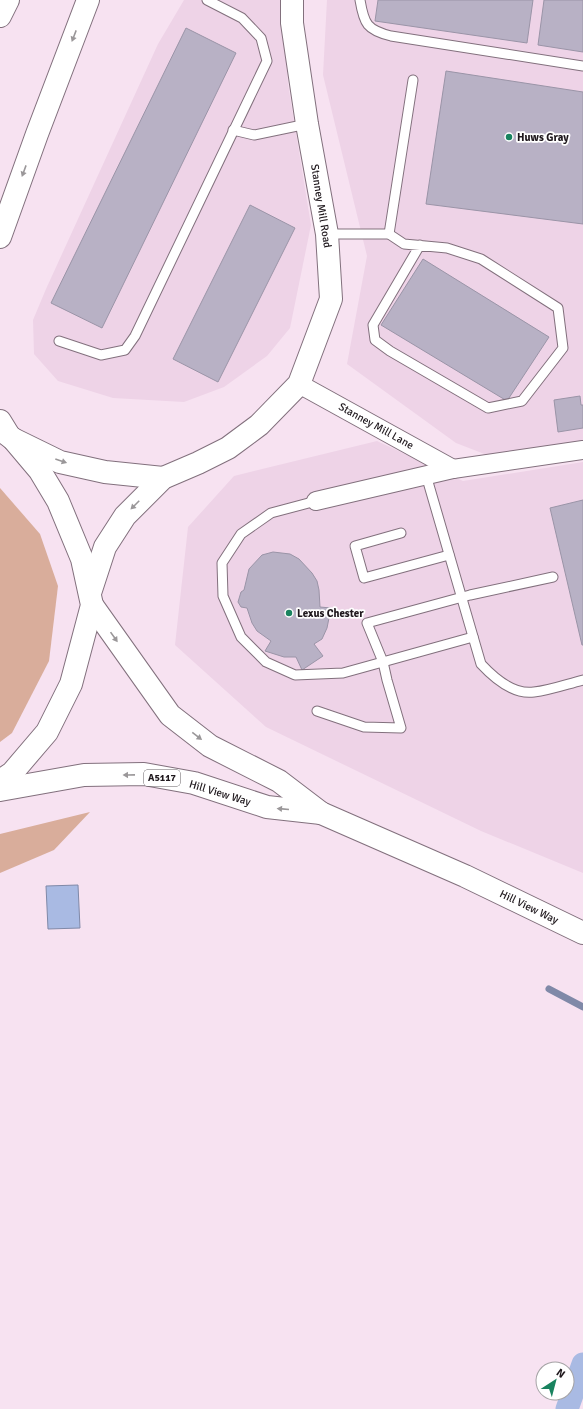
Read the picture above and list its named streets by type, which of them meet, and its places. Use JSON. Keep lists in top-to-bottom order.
{
  "streets": {
    "main road": ["Stanney Mill Road", "A5117", "Hill View Way"],
    "street": ["Stanney Mill Lane"]
  },
  "crossings": [
    ["Stanney Mill Road", "Stanney Mill Lane"],
    ["Stanney Mill Road", "Hill View Way"]
  ],
  "places": ["Huws Gray", "Lexus Chester"],
  "north": "top right"
}
